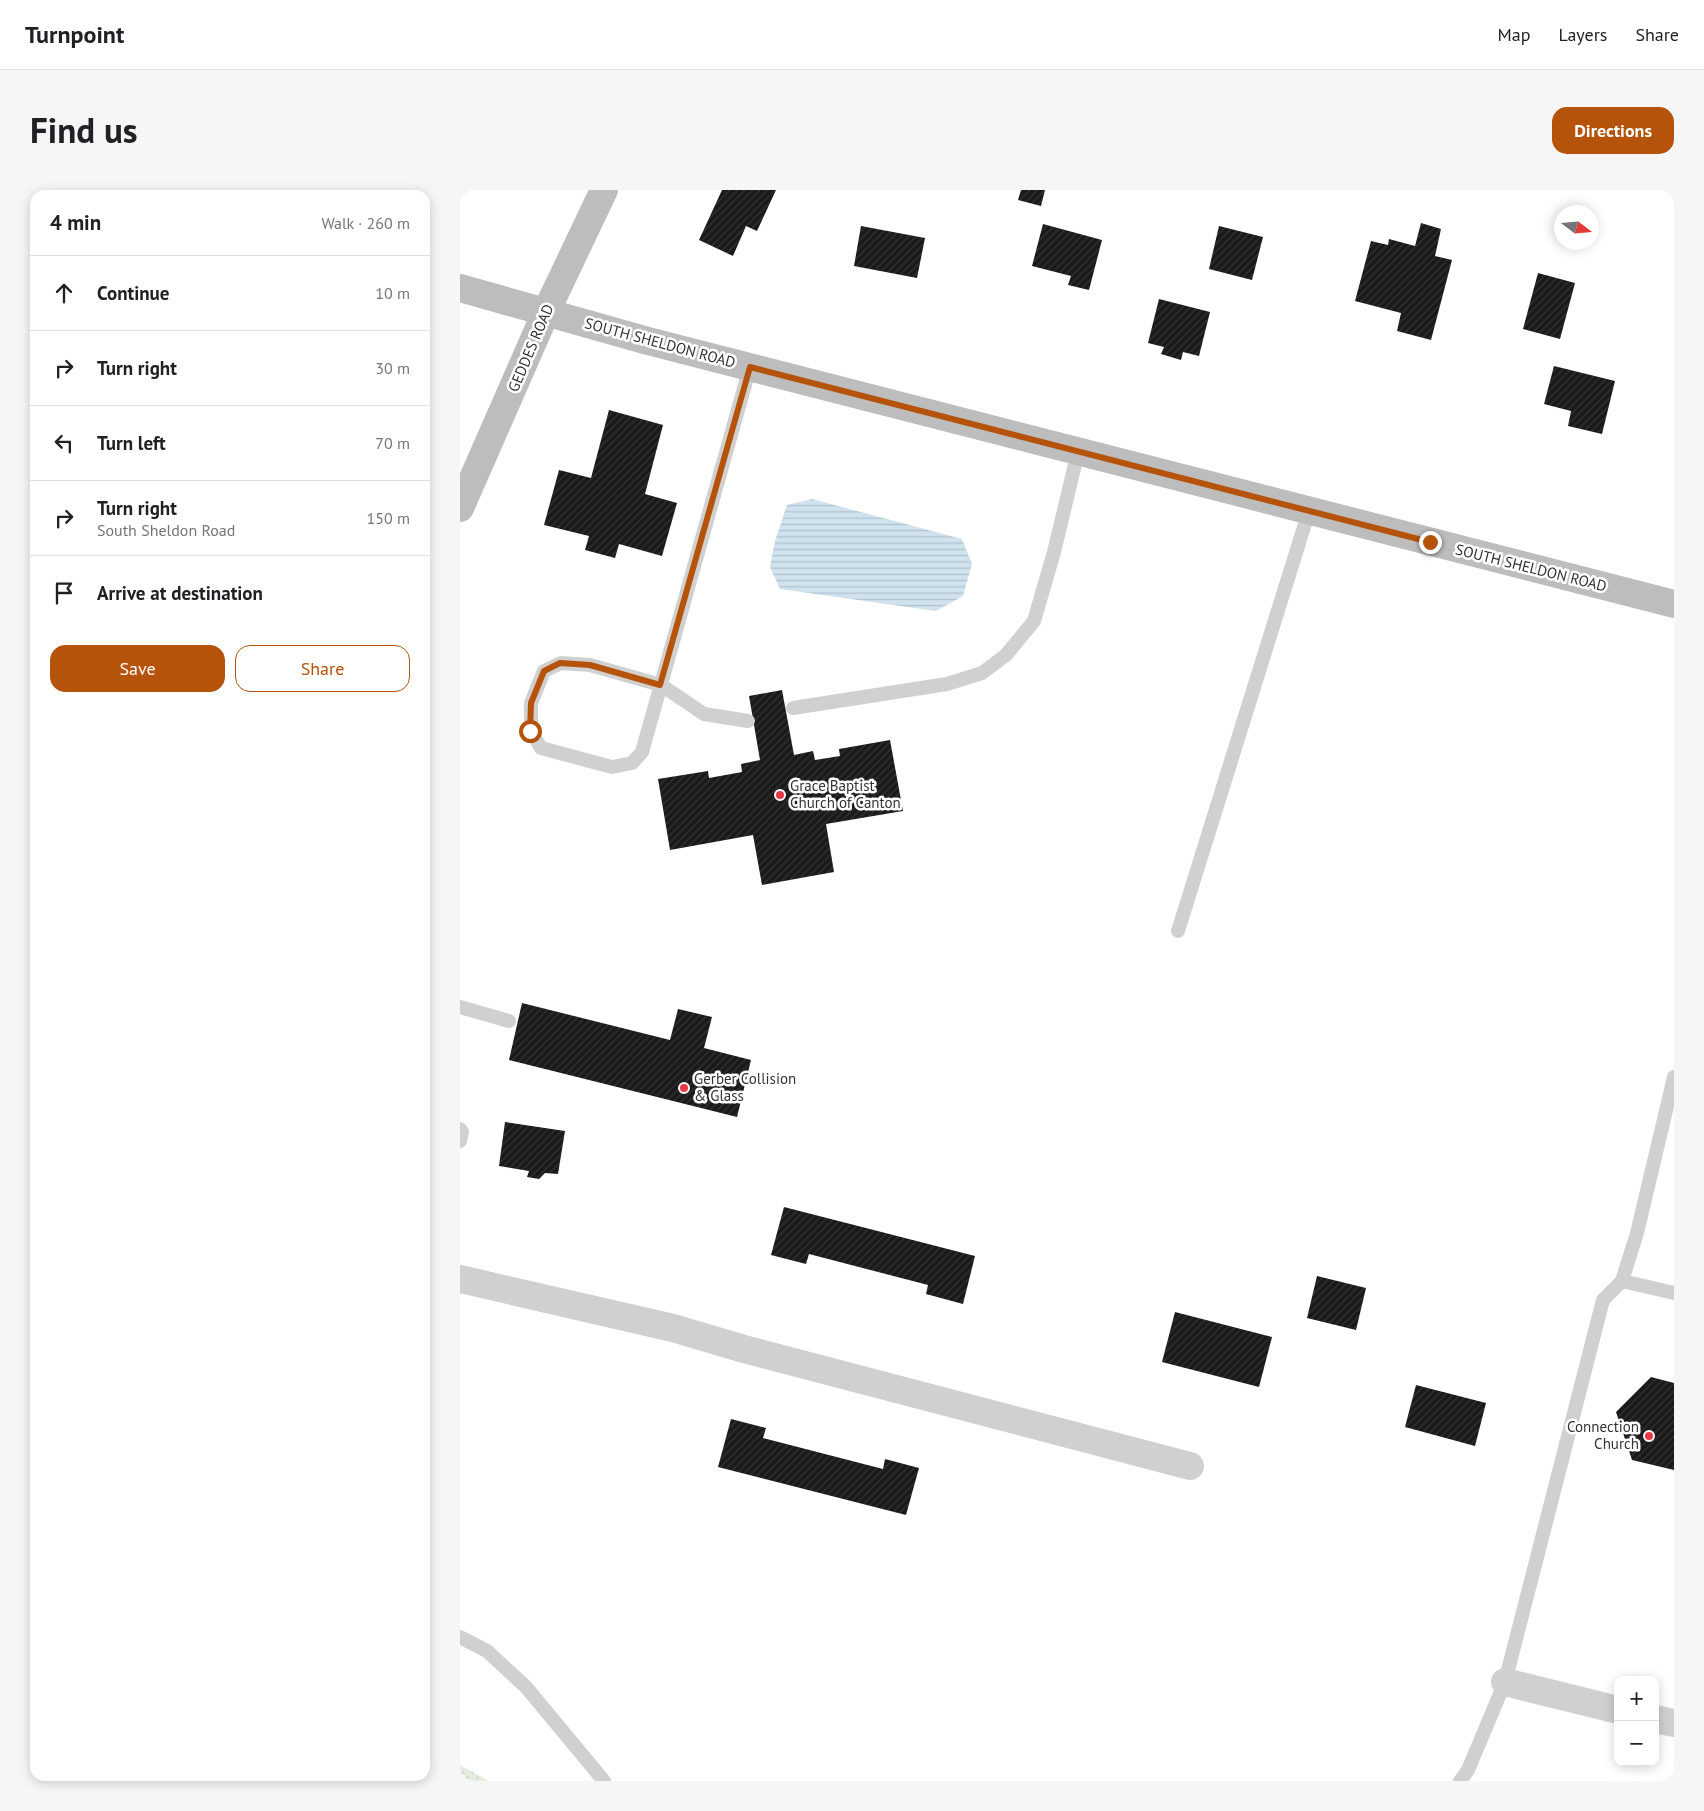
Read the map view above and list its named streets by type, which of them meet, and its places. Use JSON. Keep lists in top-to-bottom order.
{
  "streets": {
    "street": ["SOUTH SHELDON ROAD", "GEDDES ROAD"]
  },
  "crossings": [
    ["SOUTH SHELDON ROAD", "GEDDES ROAD"]
  ],
  "places": ["Grace Baptist Church of Canton", "Gerber Collision & Glass", "Connection Church"],
  "north": "right",
  "page": {
    "header": "Turnpoint",
    "nav": ["Map", "Layers", "Share"],
    "title": "Find us",
    "buttons": [
      "Directions",
      ["Save", "Share"]
    ],
    "heading": ["4 min", "Walk · 260 m"],
    "list": [
      ["Continue", "10 m"],
      ["Turn right", "30 m"],
      ["Turn left", "70 m"],
      ["Turn right", "South Sheldon Road", "150 m"],
      "Arrive at destination"
    ],
    "map_buttons": ["+", "−"]
  }
}
